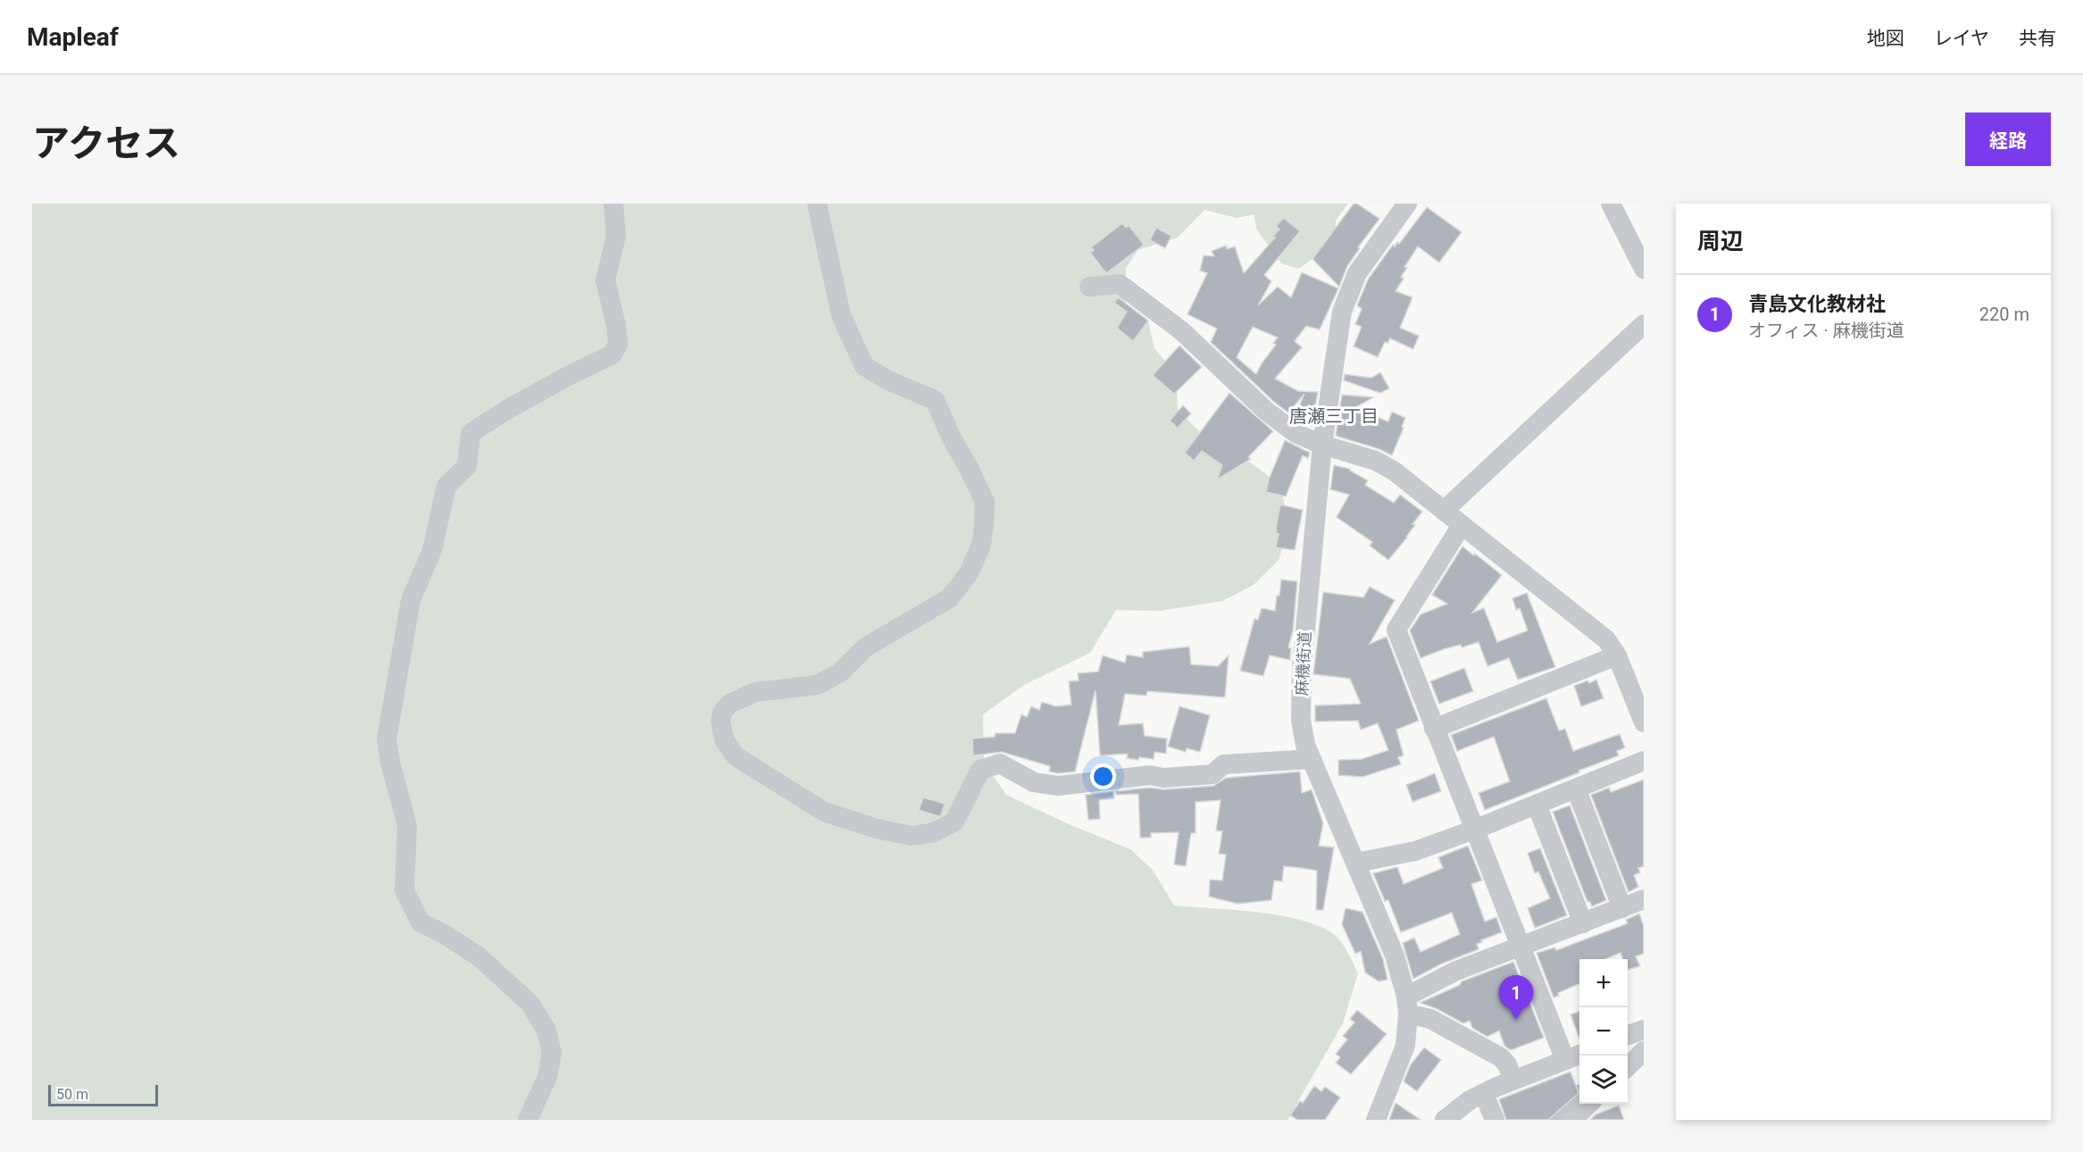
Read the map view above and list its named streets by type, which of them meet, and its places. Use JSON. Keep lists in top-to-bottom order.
{
  "streets": {
    "street": ["麻機街道"]
  },
  "districts": ["唐瀬三丁目"],
  "scale_bar": "50 m",
  "page": {
    "header": "Mapleaf",
    "nav": ["地図", "レイヤ", "共有"],
    "title": "アクセス",
    "buttons": "経路",
    "heading": "周辺",
    "list": [
      {
        "mark": "1",
        "name": "青島文化教材社",
        "note": "オフィス · 麻機街道",
        "value": "220 m"
      }
    ],
    "map_buttons": ["+", "−"],
    "pins": "1",
    "scale": "50 m"
  }
}
